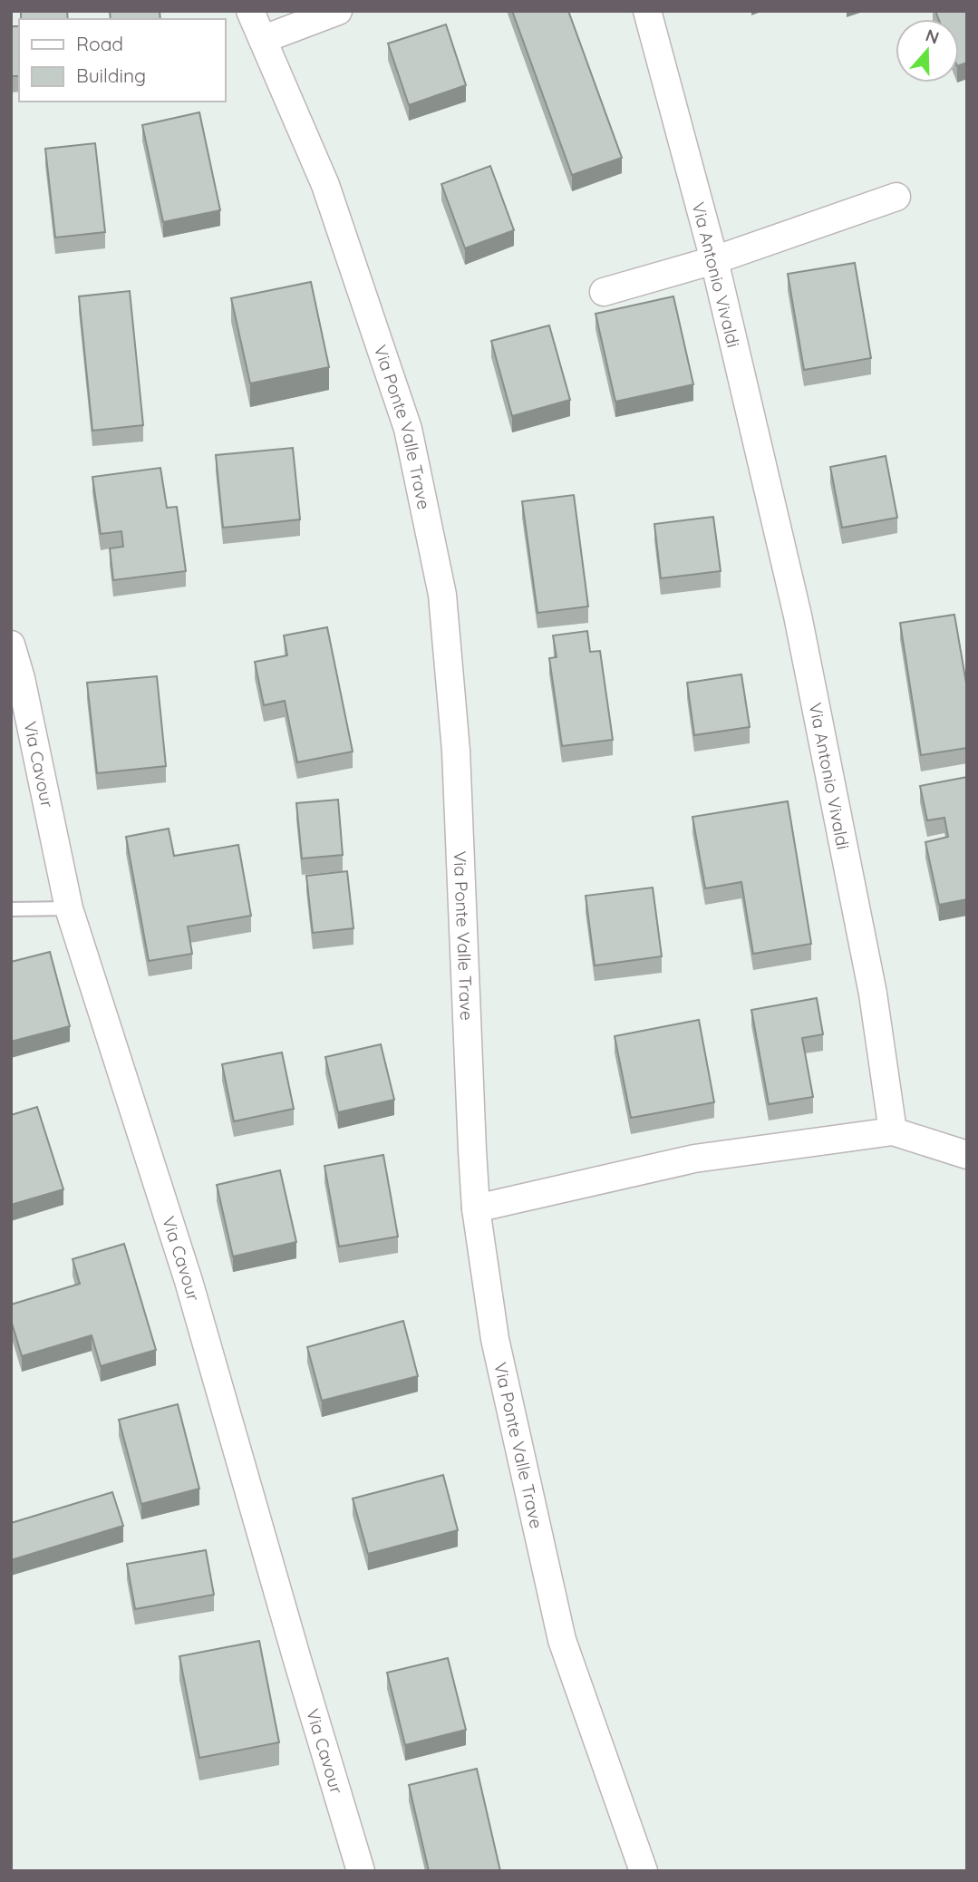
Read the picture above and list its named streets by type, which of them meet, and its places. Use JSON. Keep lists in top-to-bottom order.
{
  "streets": {
    "street": ["Via Antonio Vivaldi", "Via Ponte Valle Trave", "Via Cavour"]
  },
  "legend": ["Road", "Building"],
  "north": "top"
}
